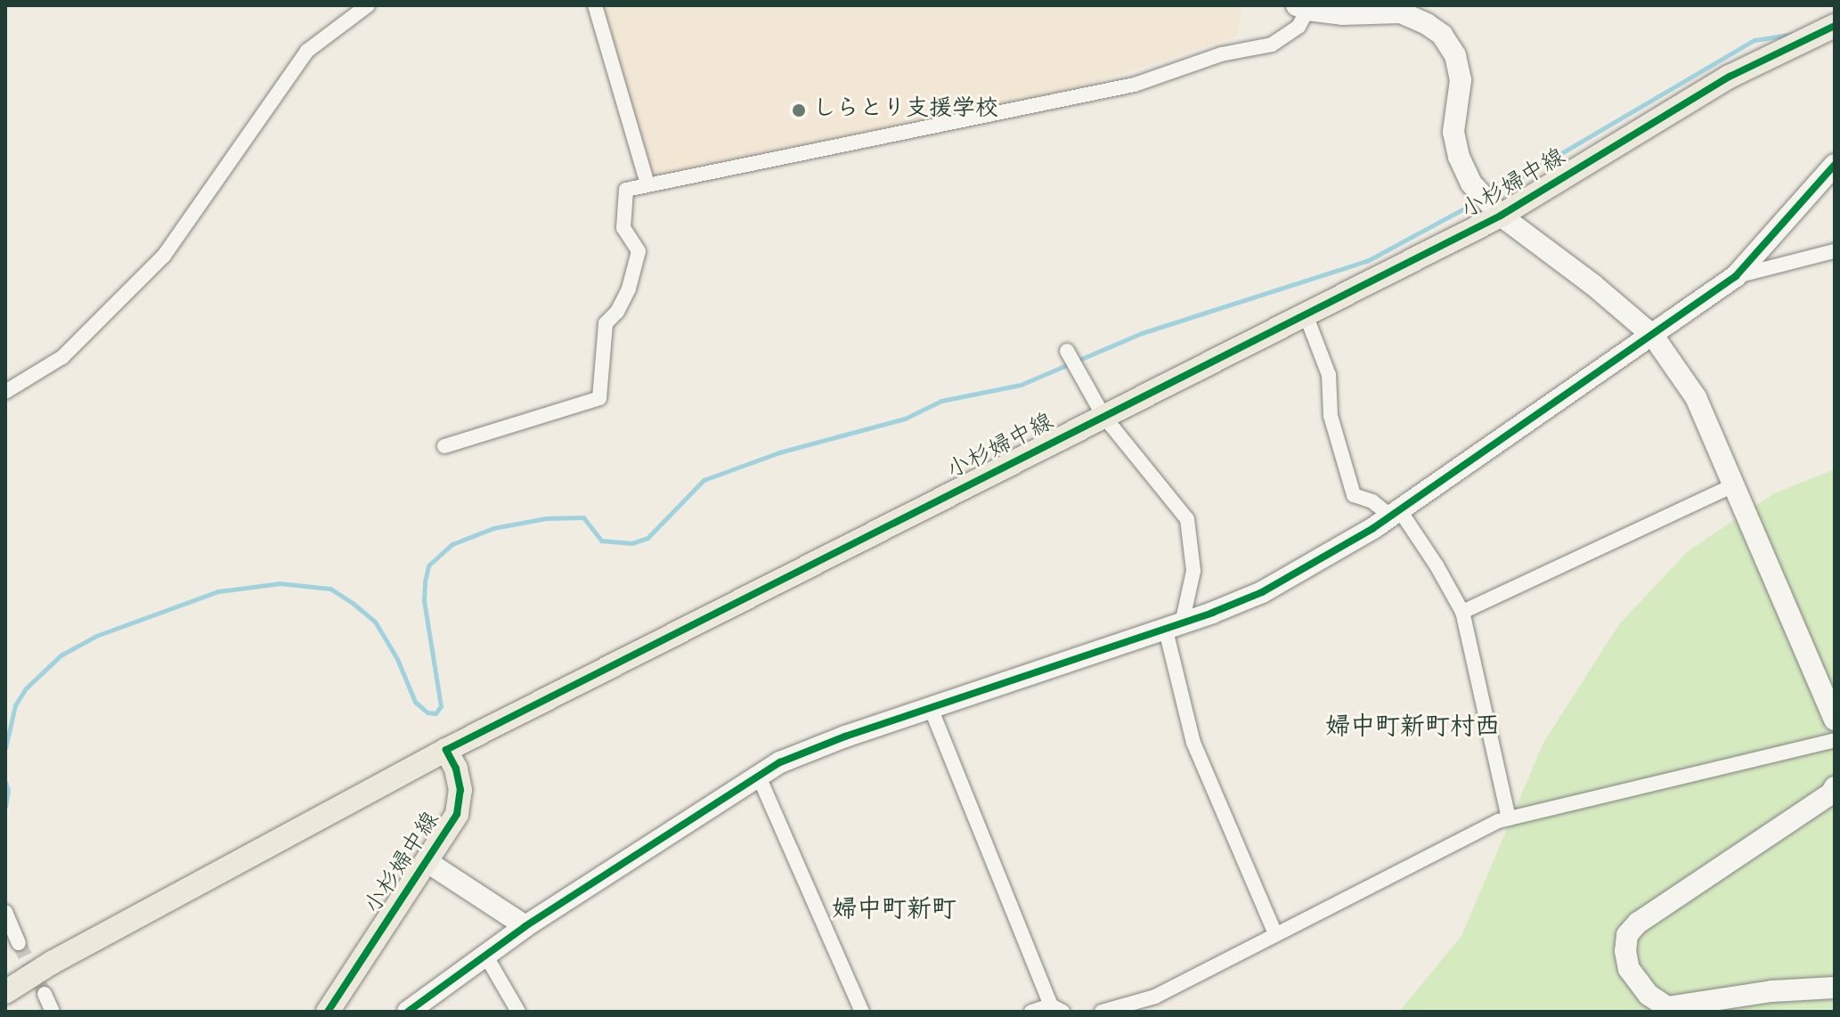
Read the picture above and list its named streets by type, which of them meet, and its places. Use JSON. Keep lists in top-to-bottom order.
{
  "streets": {
    "main road": ["小杉婦中線"]
  },
  "districts": ["婦中町新町村西", "婦中町新町"],
  "places": ["しらとり支援学校"]
}
